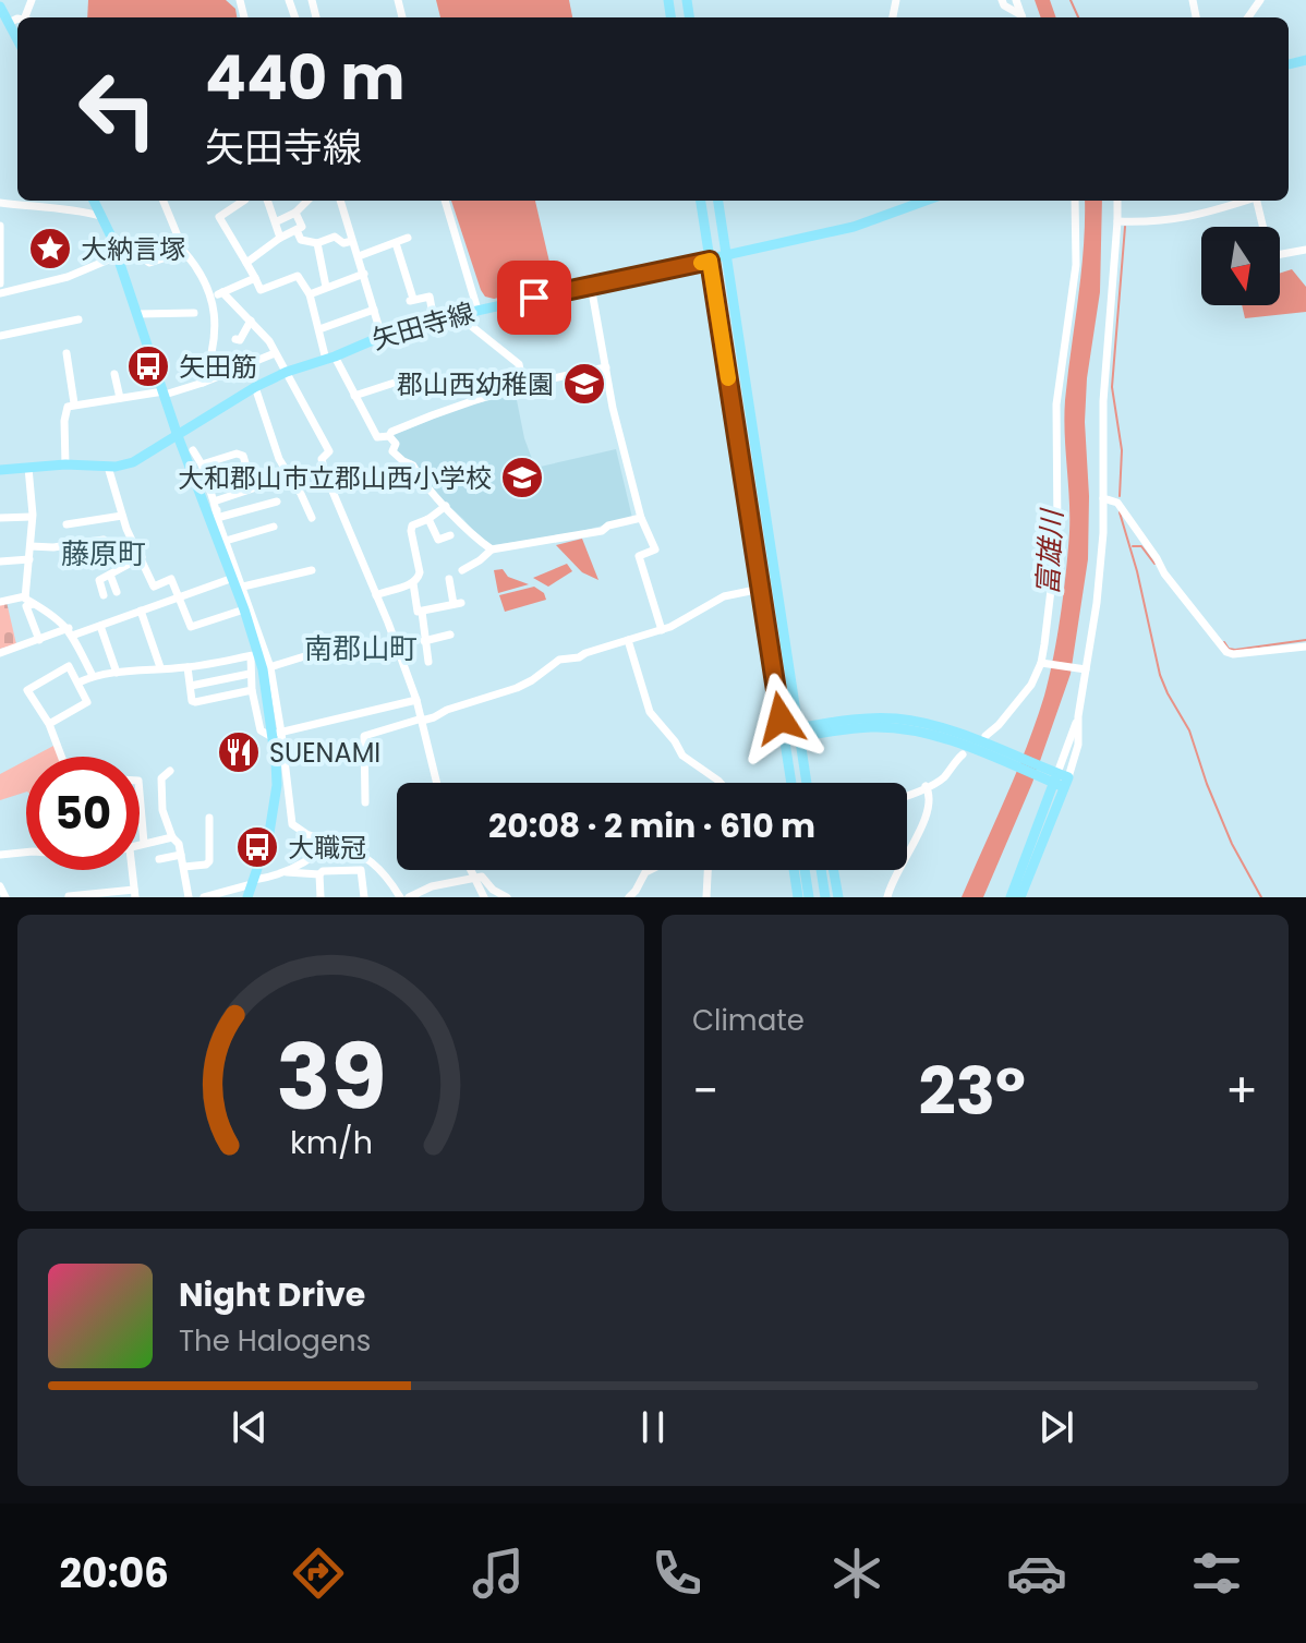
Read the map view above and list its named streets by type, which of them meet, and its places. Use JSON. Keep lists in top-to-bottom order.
{
  "streets": {
    "main road": ["矢田寺線"]
  },
  "districts": ["藤原町", "南郡山町"],
  "water": ["富雄川"],
  "places": {
    "place": ["大納言塚"],
    "bus stop": ["矢田筋", "大職冠"],
    "school or university": ["郡山西幼稚園", "大和郡山市立郡山西小学校"],
    "restaurant": ["SUENAMI"]
  },
  "north": "bottom",
  "page": {
    "turn": ["440 m", "矢田寺線"],
    "limit": "50",
    "trip": "20:08 · 2 min · 610 m",
    "tile": "Climate",
    "heat": ["−", "23°", "+"],
    "song": ["Night Drive", "The Halogens"],
    "tabs": "20:06",
    "gauge": ["39", "km/h"]
  }
}
